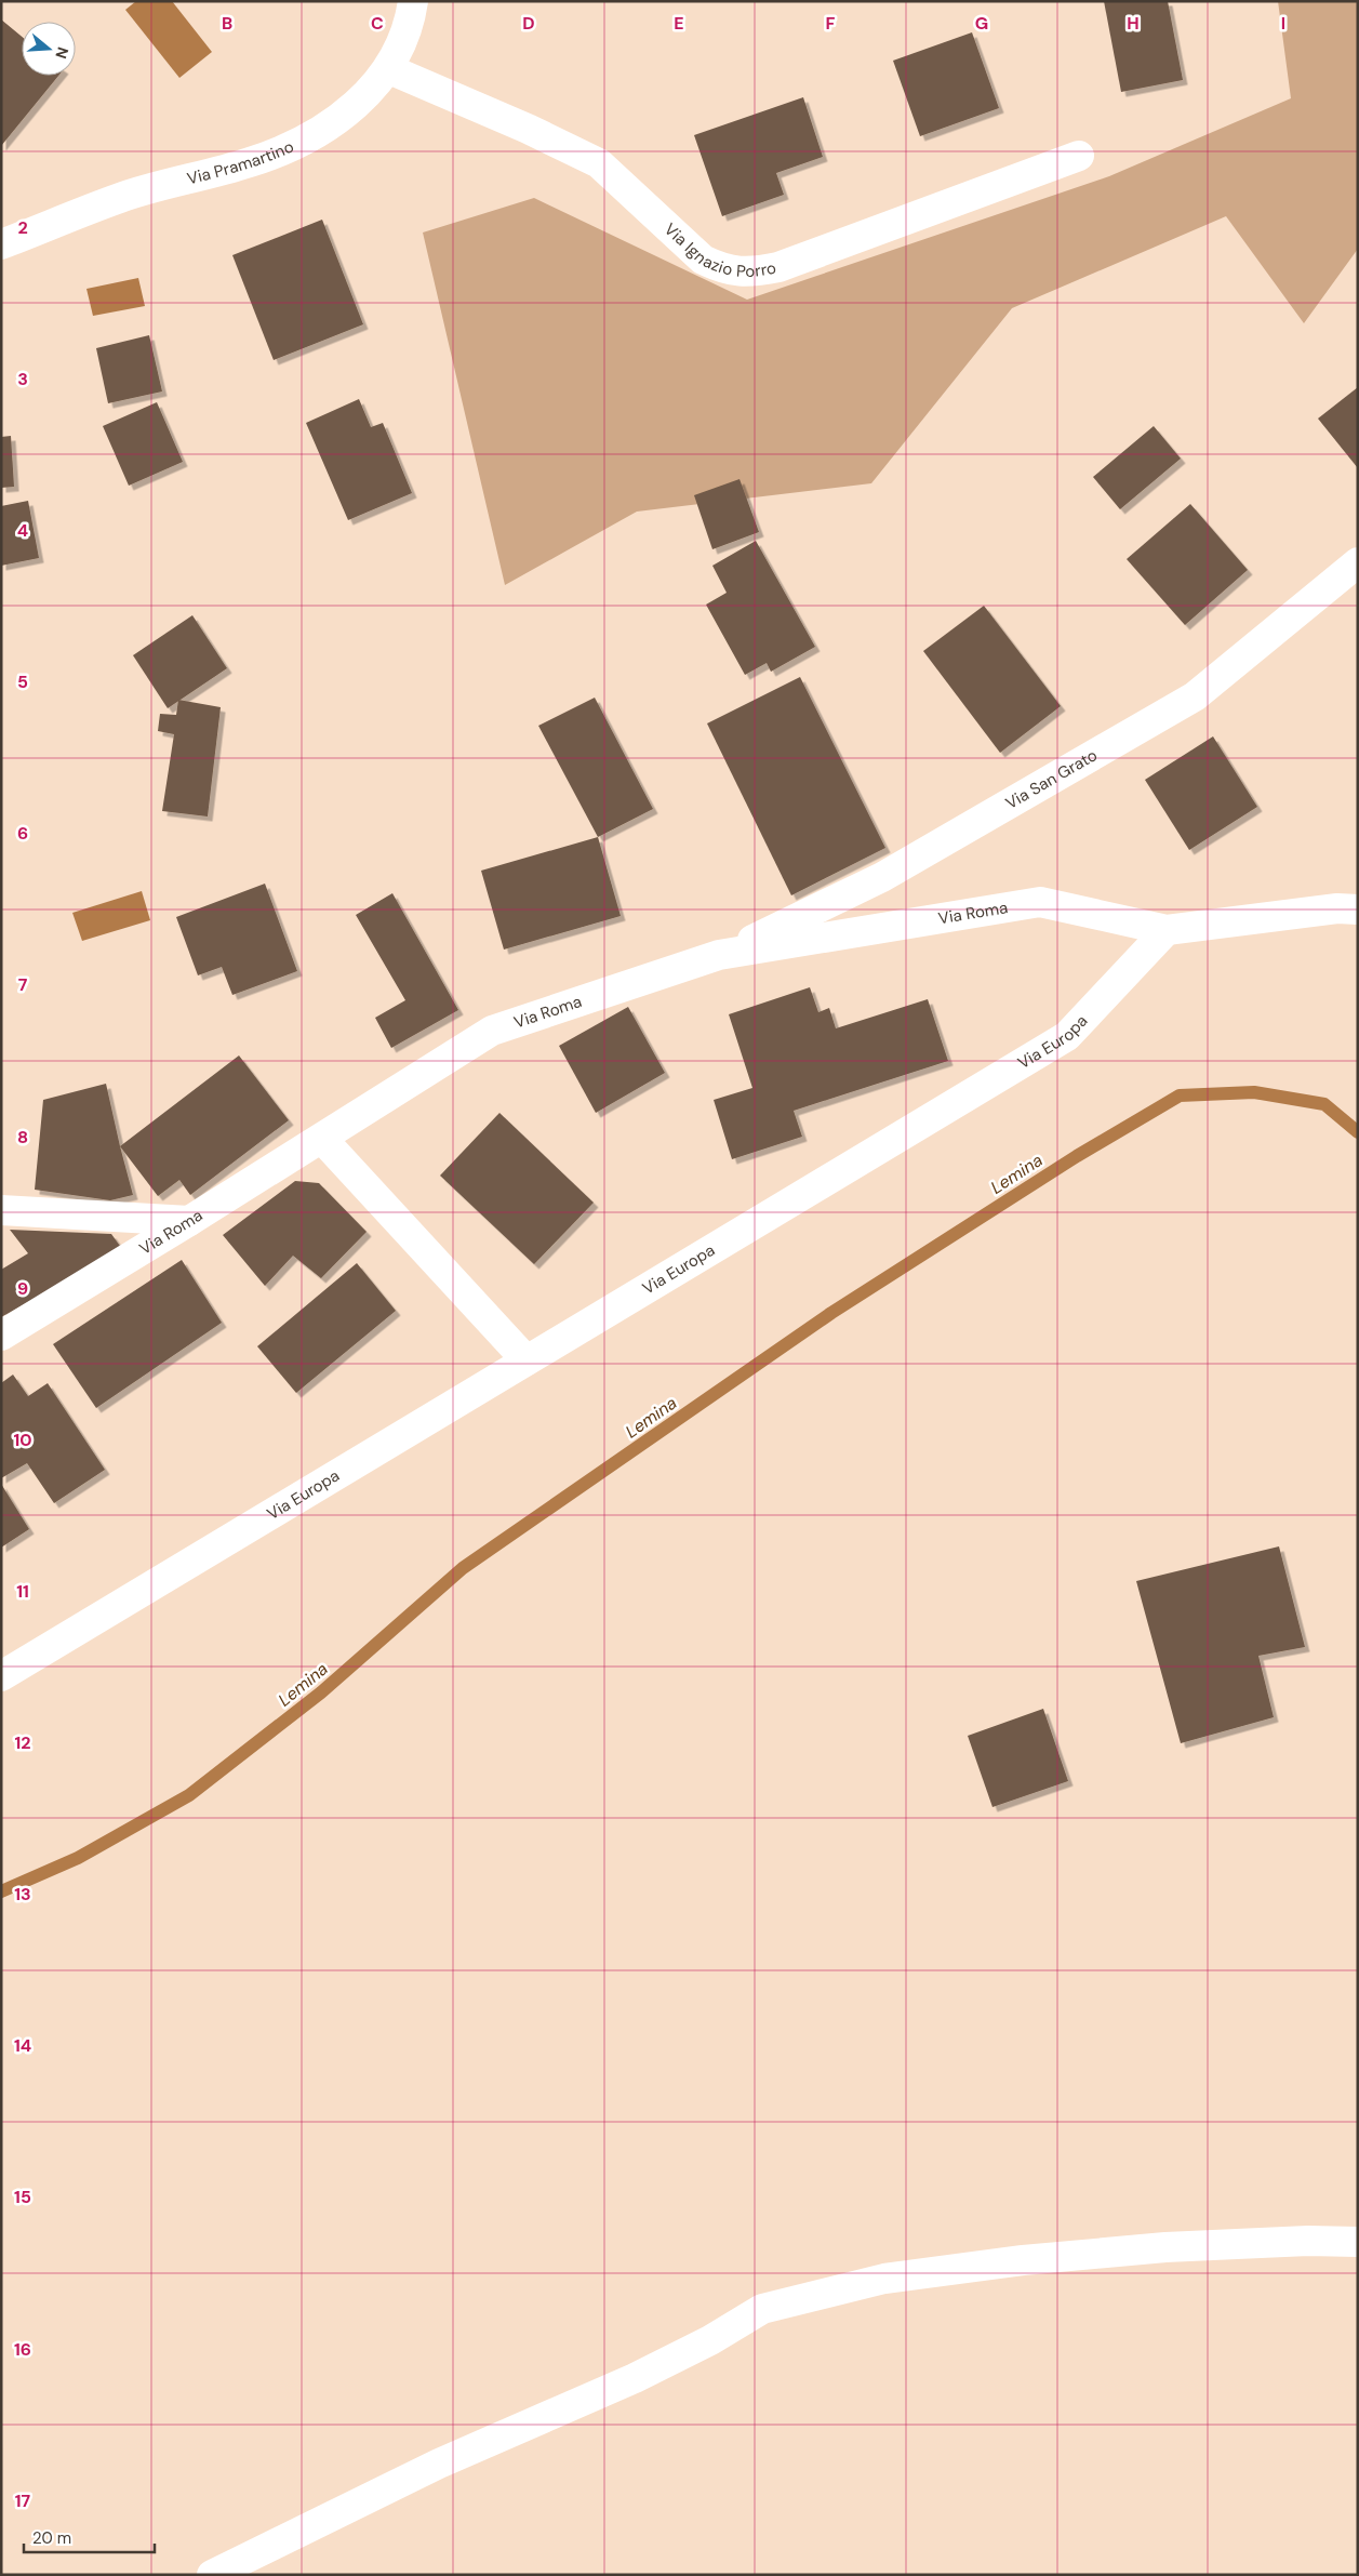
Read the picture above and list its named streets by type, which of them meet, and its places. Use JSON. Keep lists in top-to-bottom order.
{
  "streets": {
    "street": [
      "Via Pramartino",
      "Via Ignazio Porro",
      "Via San Grato",
      "Via Roma",
      "Via Europa"
    ]
  },
  "crossings": [
    ["Via Pramartino", "Via Ignazio Porro"],
    ["Via San Grato", "Via Roma"],
    ["Via Roma", "Via Europa"]
  ],
  "water": ["Lemina"],
  "scale_bar": "20 m",
  "north": "right",
  "grid": {
    "columns": [
      "B",
      "C",
      "D",
      "E",
      "F",
      "G",
      "H",
      "I"
    ],
    "rows": [
      "2",
      "3",
      "4",
      "5",
      "6",
      "7",
      "8",
      "9",
      "10",
      "11",
      "12",
      "13",
      "14",
      "15",
      "16",
      "17"
    ]
  }
}
